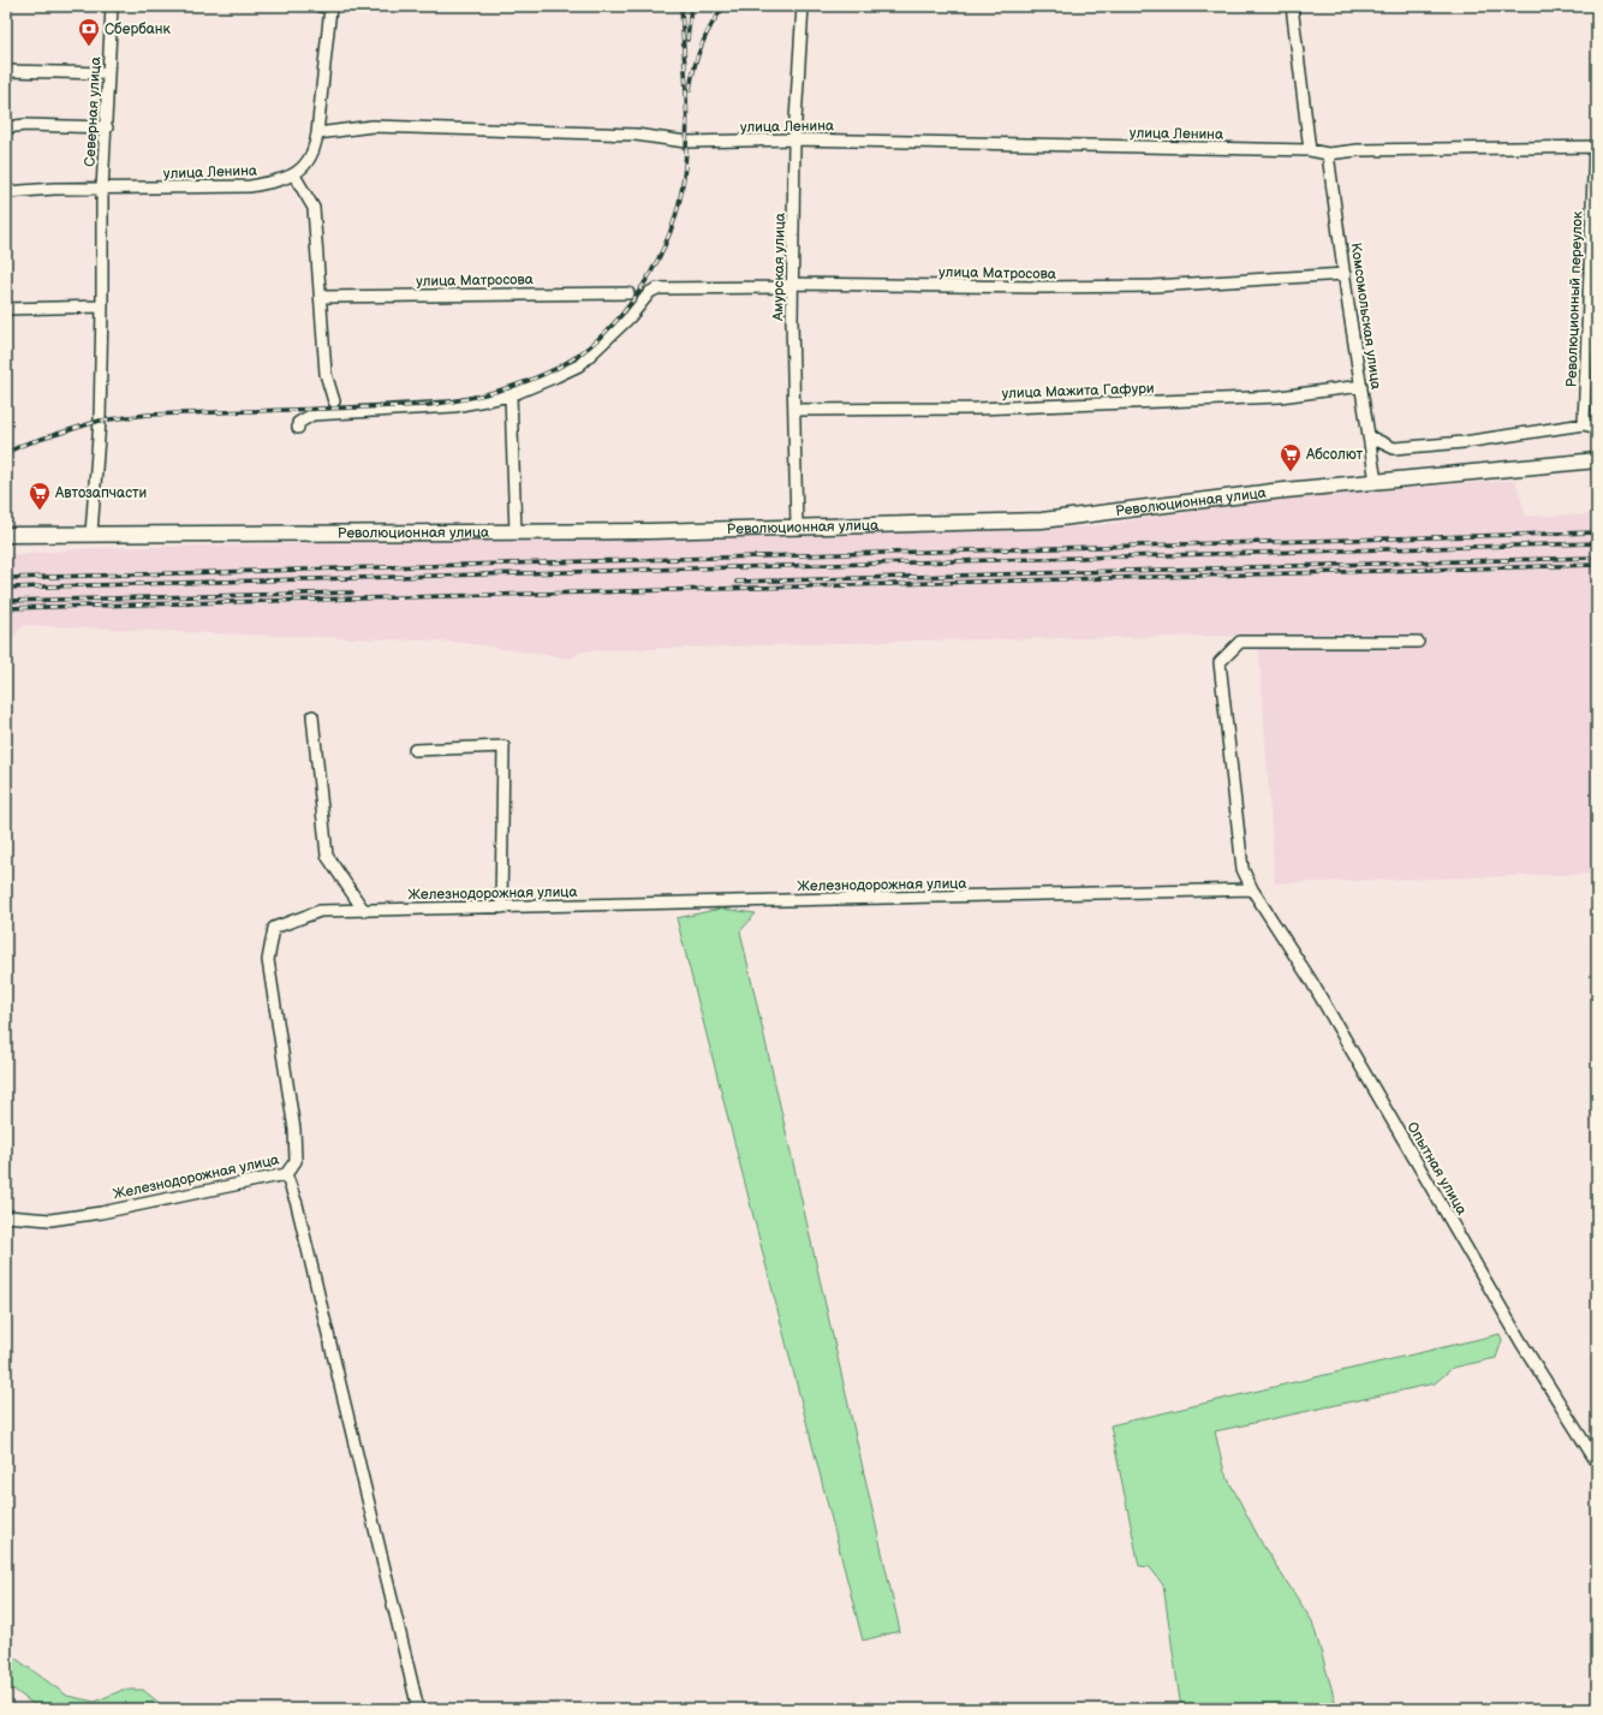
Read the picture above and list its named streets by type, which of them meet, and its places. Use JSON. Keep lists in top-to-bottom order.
{
  "streets": {
    "main road": ["Революционная улица"],
    "street": [
      "Северная улица",
      "улица Ленина",
      "Амурская улица",
      "улица Матросова",
      "Революционный переулок",
      "Комсомольская улица",
      "улица Мажита Гафури",
      "Железнодорожная улица",
      "Опытная улица"
    ]
  },
  "crossings": [
    ["Северная улица", "улица Ленина"],
    ["Северная улица", "Революционная улица"],
    ["улица Ленина", "Амурская улица"],
    ["улица Ленина", "Революционный переулок"],
    ["улица Ленина", "Комсомольская улица"],
    ["Амурская улица", "улица Матросова"],
    ["Амурская улица", "улица Мажита Гафури"],
    ["Амурская улица", "Революционная улица"],
    ["улица Матросова", "Комсомольская улица"],
    ["Комсомольская улица", "улица Мажита Гафури"],
    ["Комсомольская улица", "Революционная улица"],
    ["Железнодорожная улица", "Опытная улица"]
  ],
  "places": {
    "bank": ["Сбербанк"],
    "supermarket": ["Абсолют", "Автозапчасти"]
  }
}
